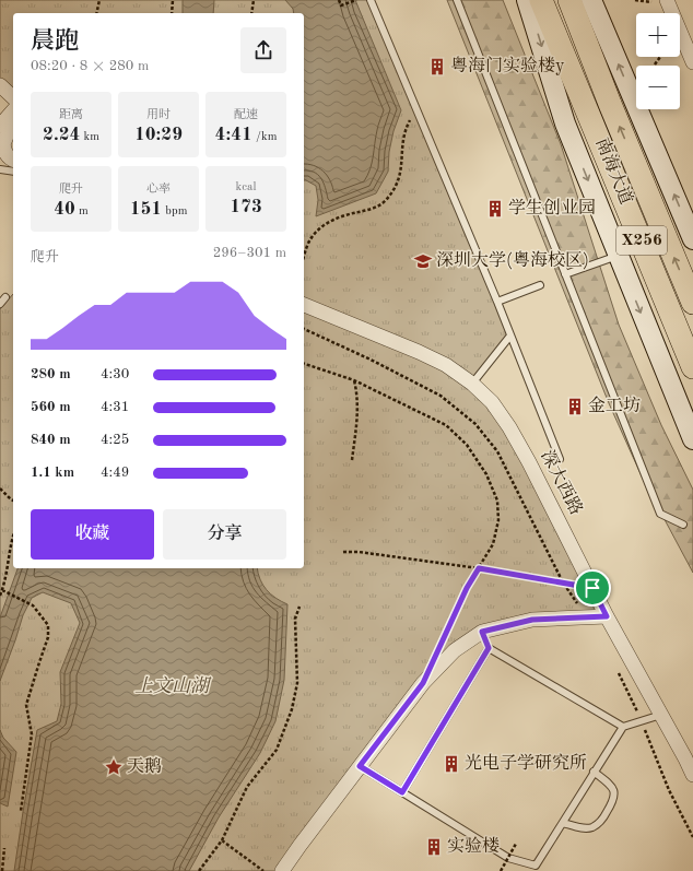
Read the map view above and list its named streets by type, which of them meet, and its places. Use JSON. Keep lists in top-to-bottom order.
{
  "streets": {
    "main road": ["南海大道", "X256"],
    "street": ["深大西路"]
  },
  "water": ["上文山湖"],
  "places": {
    "building": [
      "粤海门实验楼y",
      "学生创业园",
      "金工坊",
      "光电子学研究所",
      "实验楼"
    ],
    "school or university": ["深圳大学(粤海校区)"],
    "place": ["天鹅"]
  },
  "page": {
    "map_buttons": ["+", "−"],
    "heading": ["晨跑", "08:20 · 8 × 280 m"],
    "stats": [
      ["距离", "2.24 km"],
      ["用时", "10:29"],
      ["配速", "4:41 /km"],
      ["爬升", "40 m"],
      ["心率", "151 bpm"],
      ["kcal", "173"]
    ],
    "chart": ["爬升", "296–301 m"],
    "list": [
      {
        "name": "280 m",
        "note": "4:30"
      },
      {
        "name": "560 m",
        "note": "4:31"
      },
      {
        "name": "840 m",
        "note": "4:25"
      },
      {
        "name": "1.1 km",
        "note": "4:49"
      }
    ],
    "buttons": ["收藏", "分享"]
  }
}
